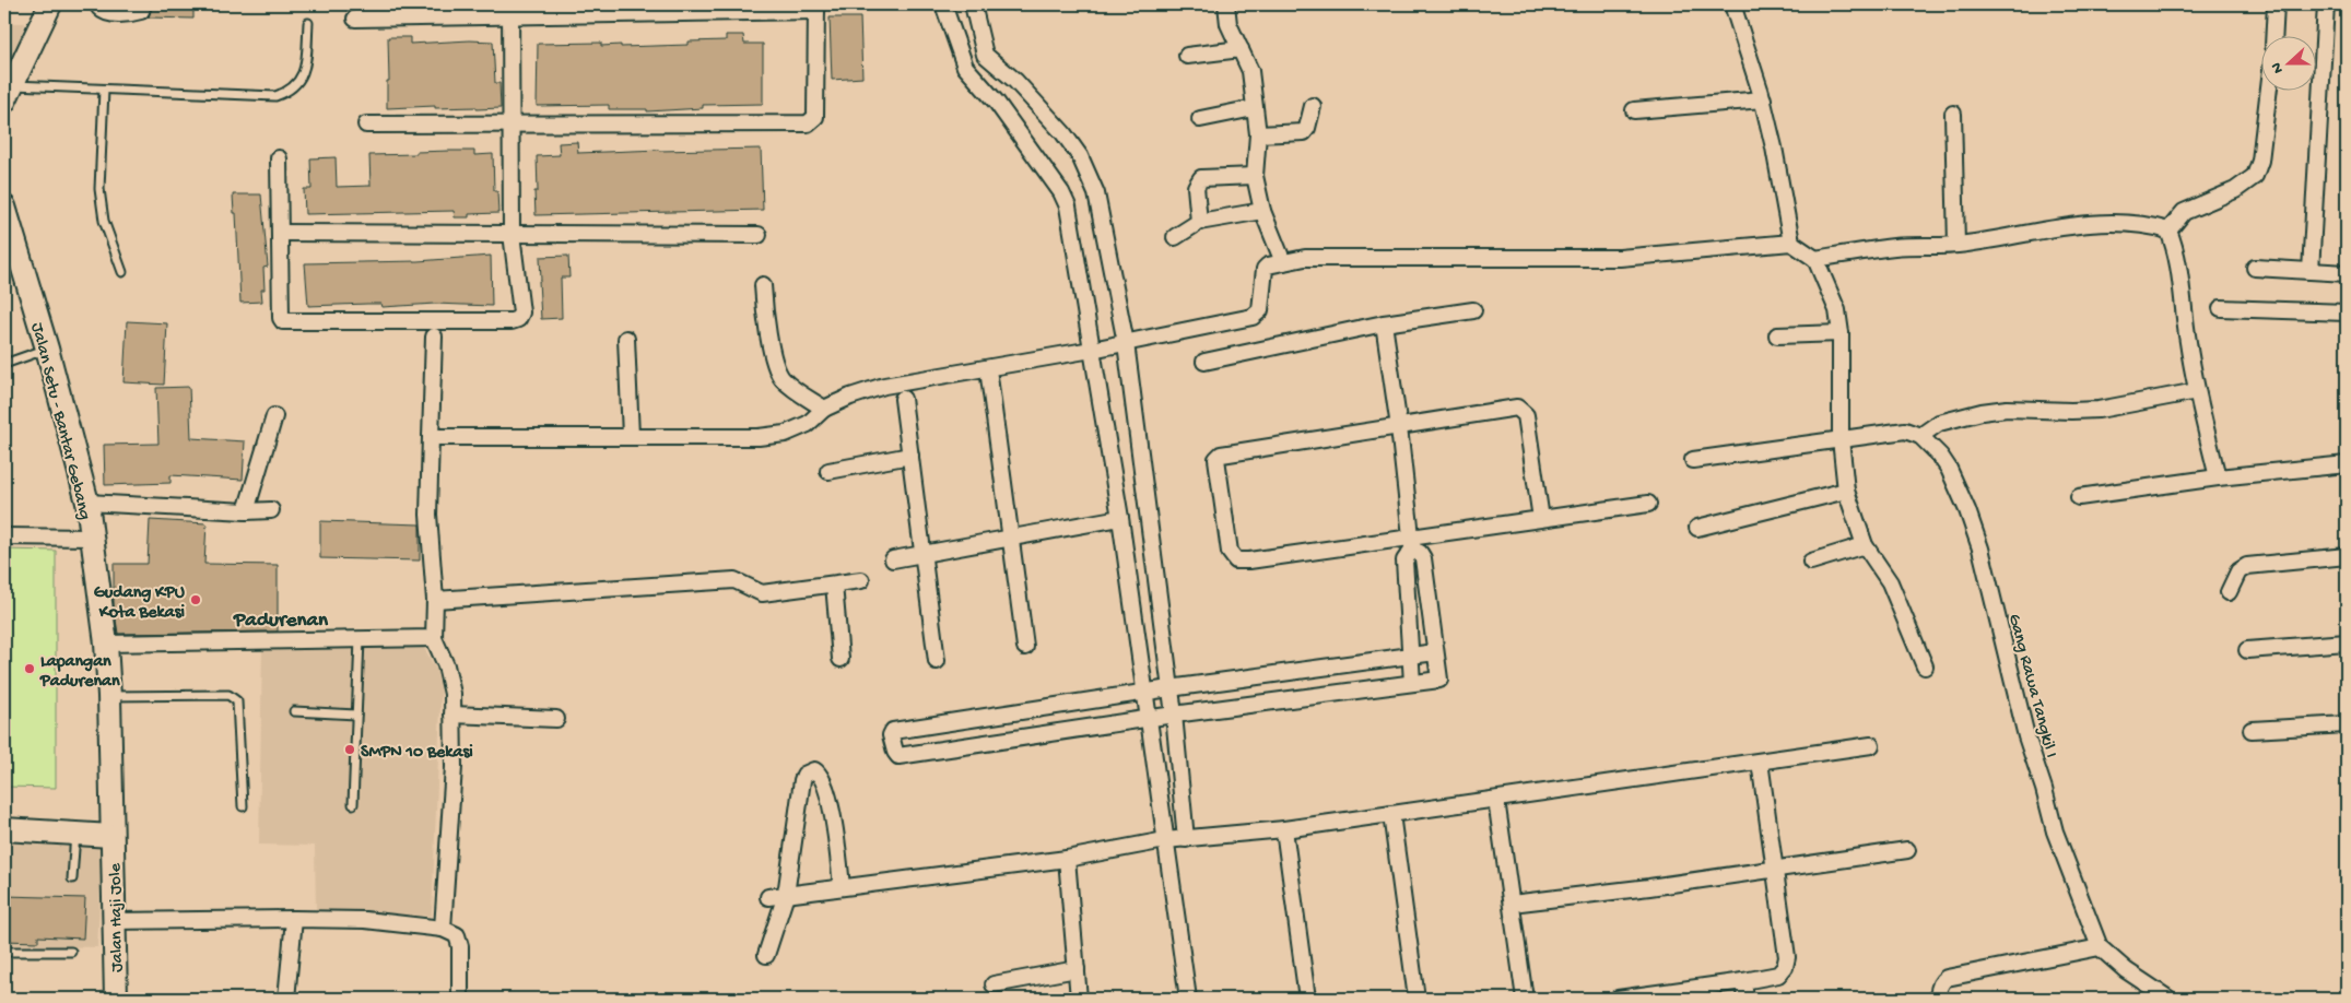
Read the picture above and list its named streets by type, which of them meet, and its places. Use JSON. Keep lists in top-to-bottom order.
{
  "streets": {
    "main road": ["Jalan Setu - Bantar Gebang", "Jalan Haji Jole"],
    "street": ["Gang Rawa Tangkil I"]
  },
  "crossings": [
    ["Jalan Setu - Bantar Gebang", "Jalan Haji Jole"]
  ],
  "districts": ["Padurenan"],
  "places": ["Gudang KPU Kota Bekasi", "Lapangan Padurenan", "SMPN 10 Bekasi"],
  "north": "left"
}
